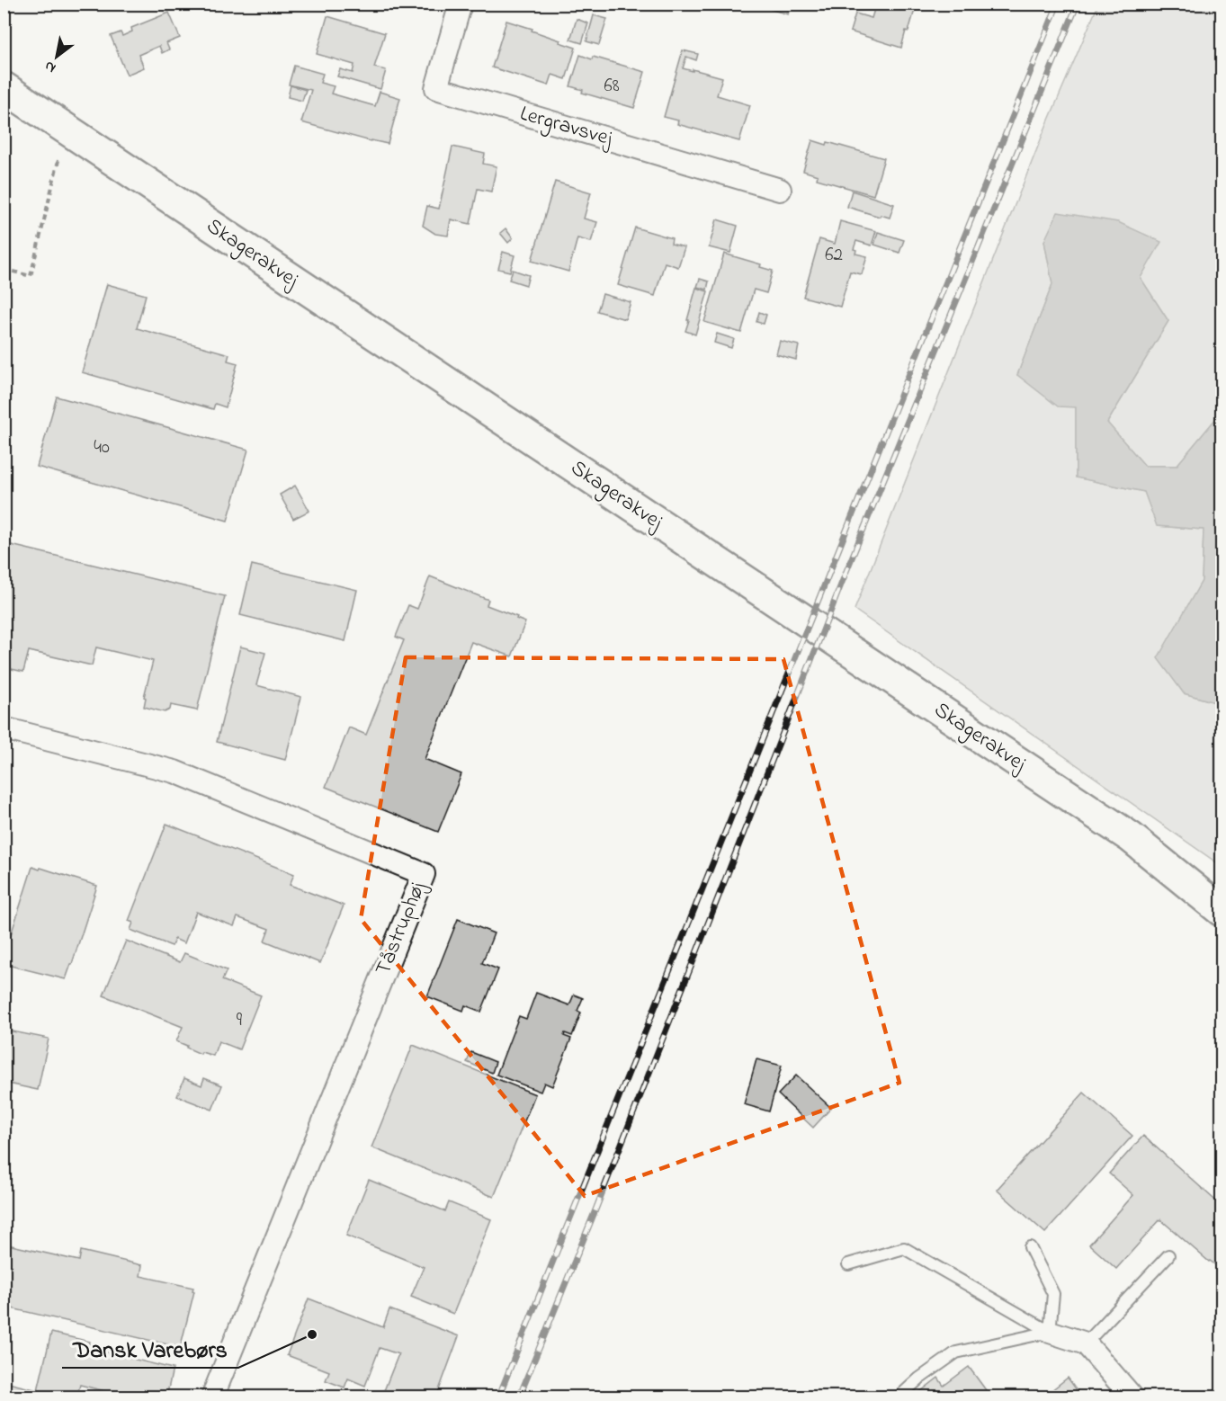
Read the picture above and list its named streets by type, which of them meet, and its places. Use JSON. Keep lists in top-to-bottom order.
{
  "streets": {
    "street": ["Lergravsvej", "Skagerakvej", "Tåstruphøj"]
  },
  "places": ["Dansk Varebørs"],
  "house_numbers": [
    "68",
    "62",
    "40",
    "9"
  ],
  "north": "bottom left"
}
